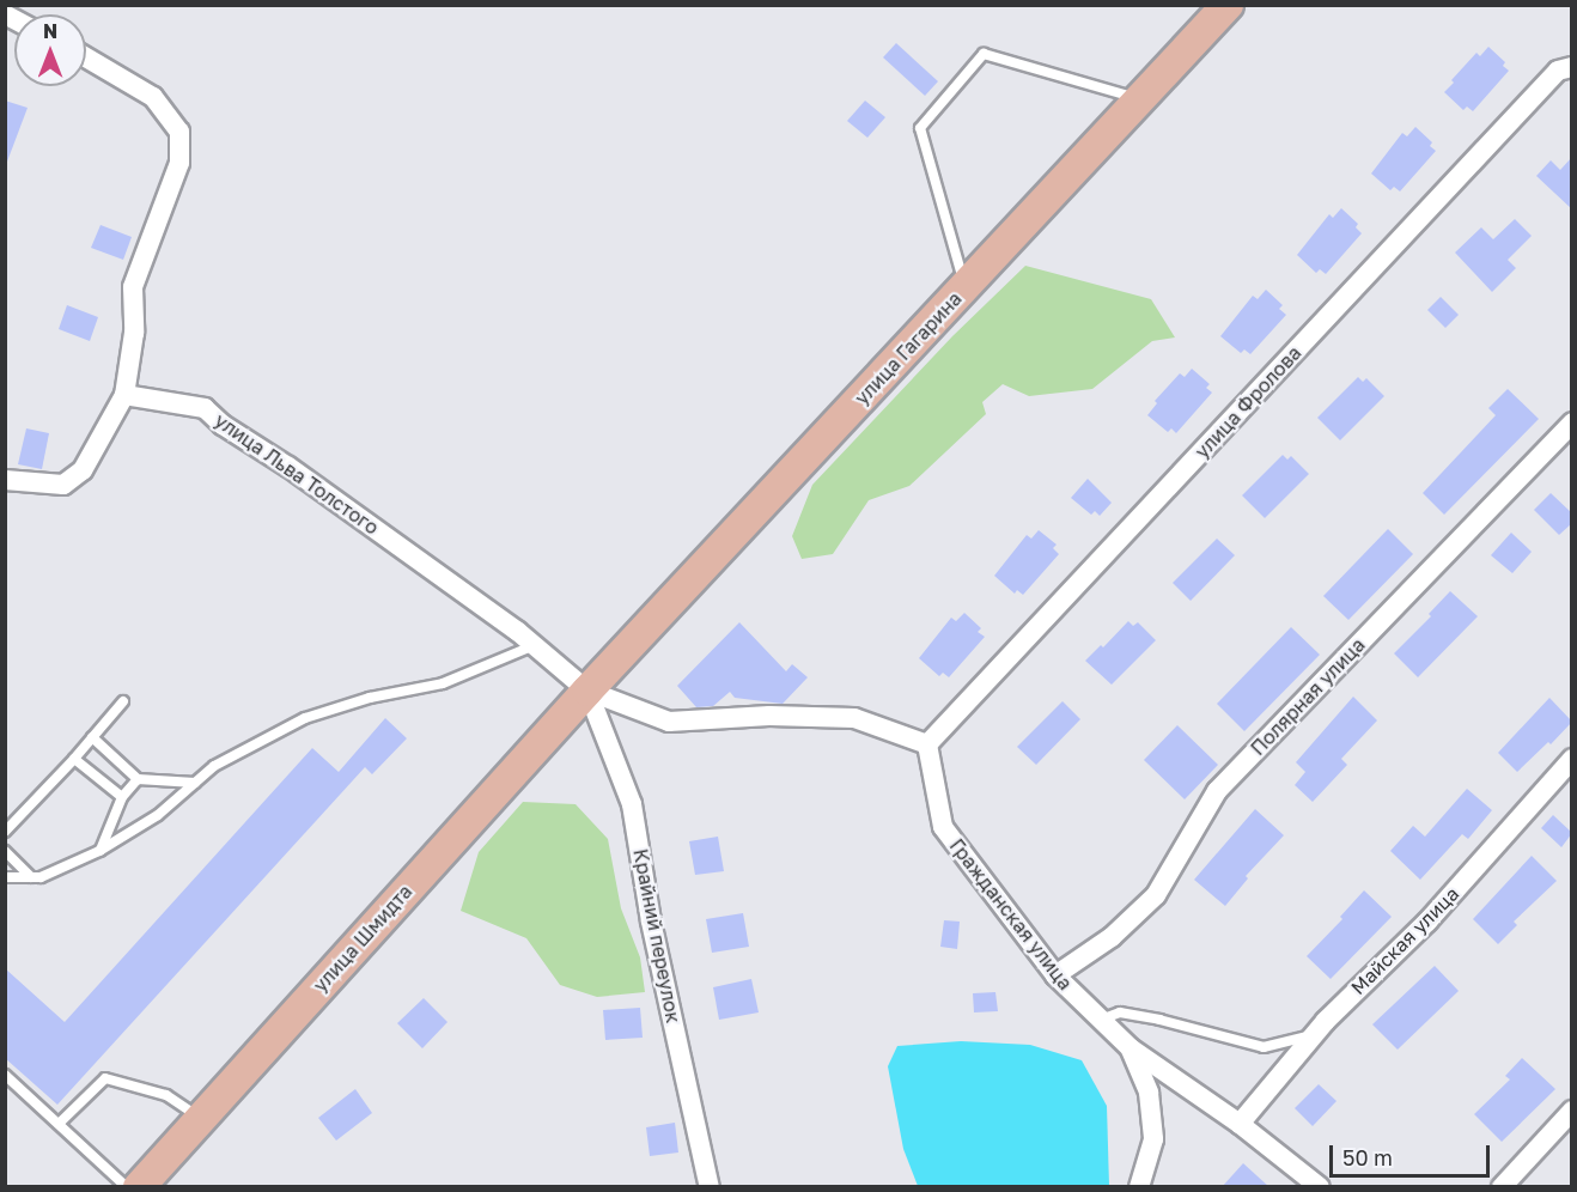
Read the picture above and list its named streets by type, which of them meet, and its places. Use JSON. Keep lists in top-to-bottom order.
{
  "streets": {
    "main road": ["улица Гагарина", "улица Шмидта"],
    "street": [
      "улица Фролова",
      "улица Льва Толстого",
      "Полярная улица",
      "Гражданская улица",
      "Крайний переулок",
      "Майская улица"
    ]
  },
  "crossings": [
    ["улица Гагарина", "улица Льва Толстого"],
    ["улица Гагарина", "Крайний переулок"],
    ["улица Гагарина", "улица Шмидта"],
    ["улица Фролова", "Гражданская улица"],
    ["улица Льва Толстого", "Крайний переулок"],
    ["улица Льва Толстого", "улица Шмидта"],
    ["Полярная улица", "Гражданская улица"],
    ["Гражданская улица", "Майская улица"],
    ["Крайний переулок", "улица Шмидта"]
  ],
  "scale_bar": "50 m",
  "north": "top"
}
